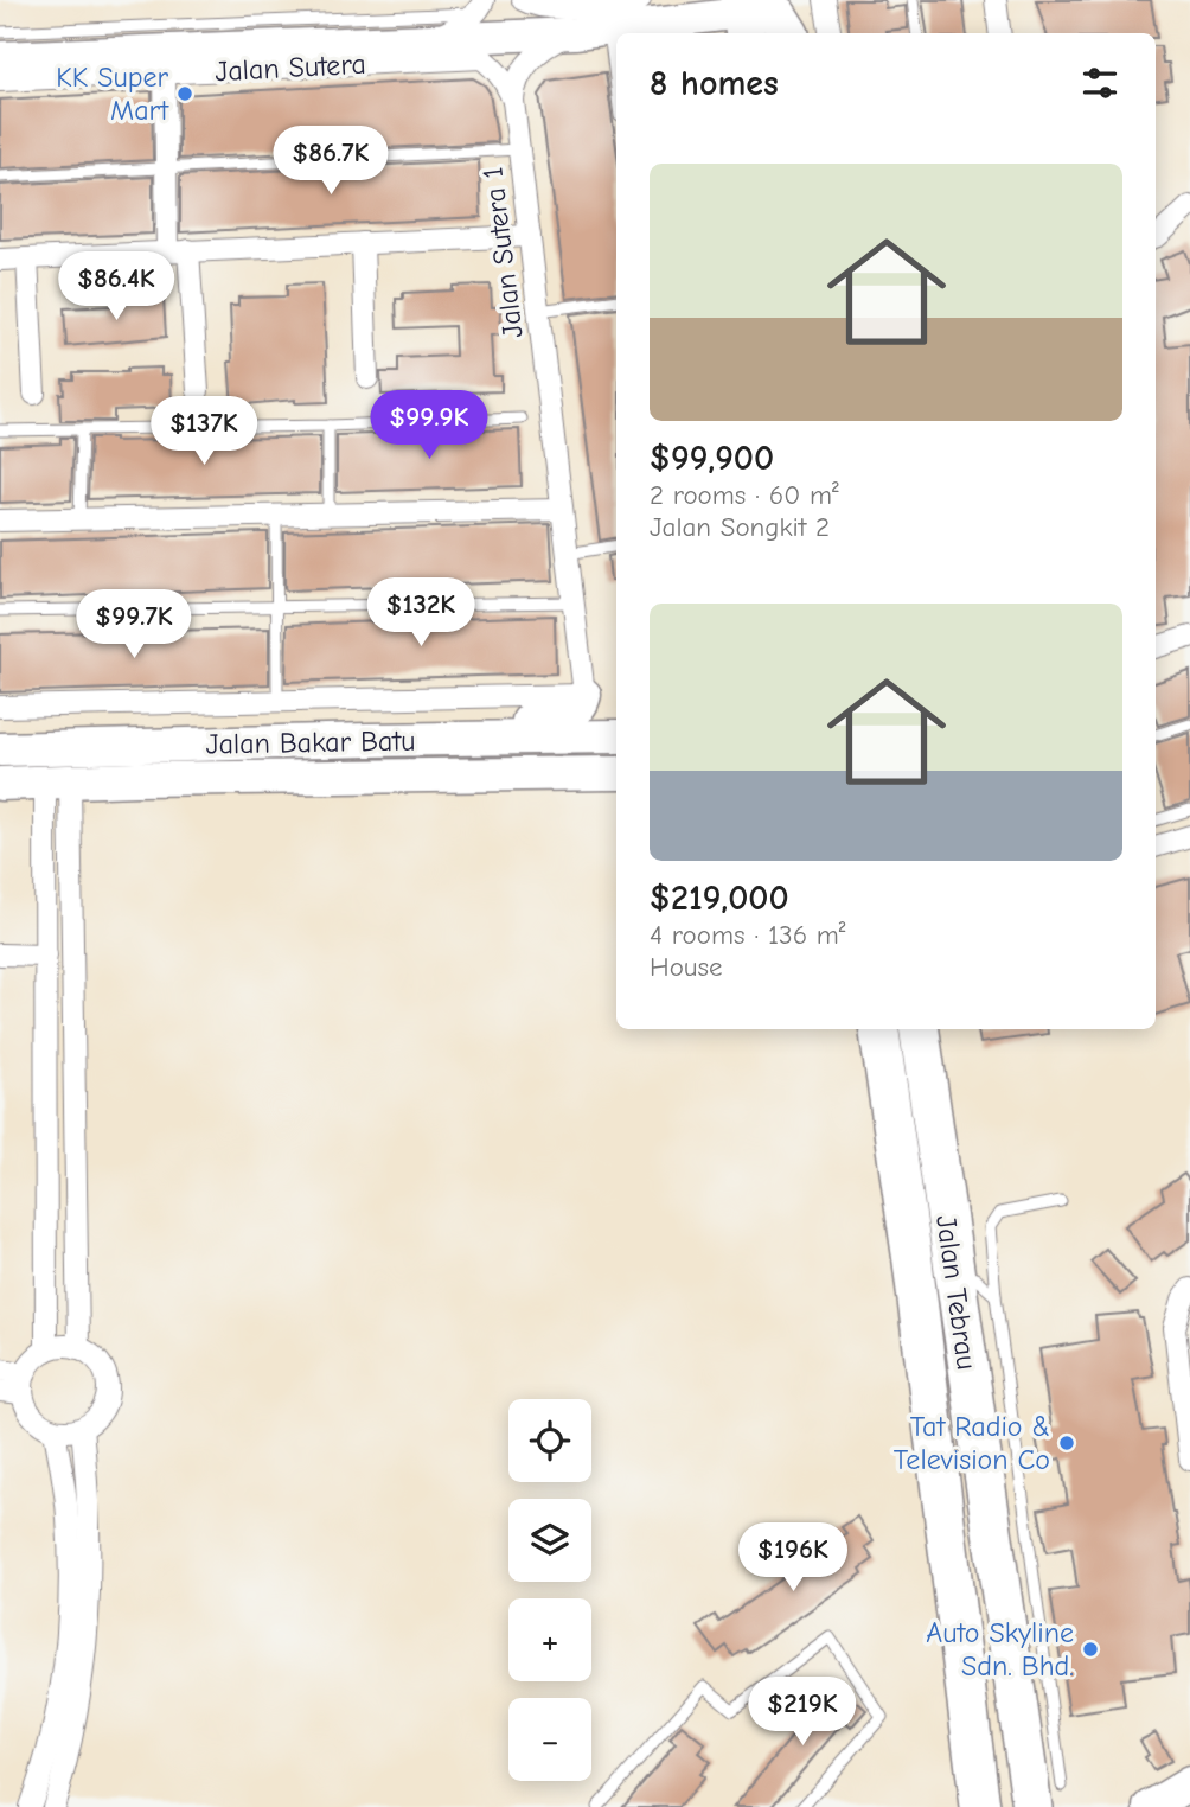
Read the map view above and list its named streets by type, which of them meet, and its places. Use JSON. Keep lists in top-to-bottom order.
{
  "streets": {
    "highway": ["Jalan Tebrau"],
    "main road": ["Jalan Bakar Batu"],
    "street": ["Jalan Sutera", "Jalan Sutera 1"]
  },
  "crossings": [
    ["Jalan Sutera", "Jalan Sutera 1"]
  ],
  "places": ["KK Super Mart", "Tat Radio & Television Co", "Auto Skyline Sdn. Bhd."],
  "page": {
    "heading": "8 homes",
    "price": [
      "$86.7K",
      "$86.4K",
      "$99.9K",
      "$137K",
      "$132K",
      "$99.7K",
      "$196K",
      "$219K"
    ],
    "list": [
      {
        "name": "$99,900",
        "note": "2 rooms · 60 m² · Jalan Songkit 2"
      },
      {
        "name": "$219,000",
        "note": "4 rooms · 136 m² · House"
      }
    ],
    "map_buttons": ["+", "−"]
  }
}
